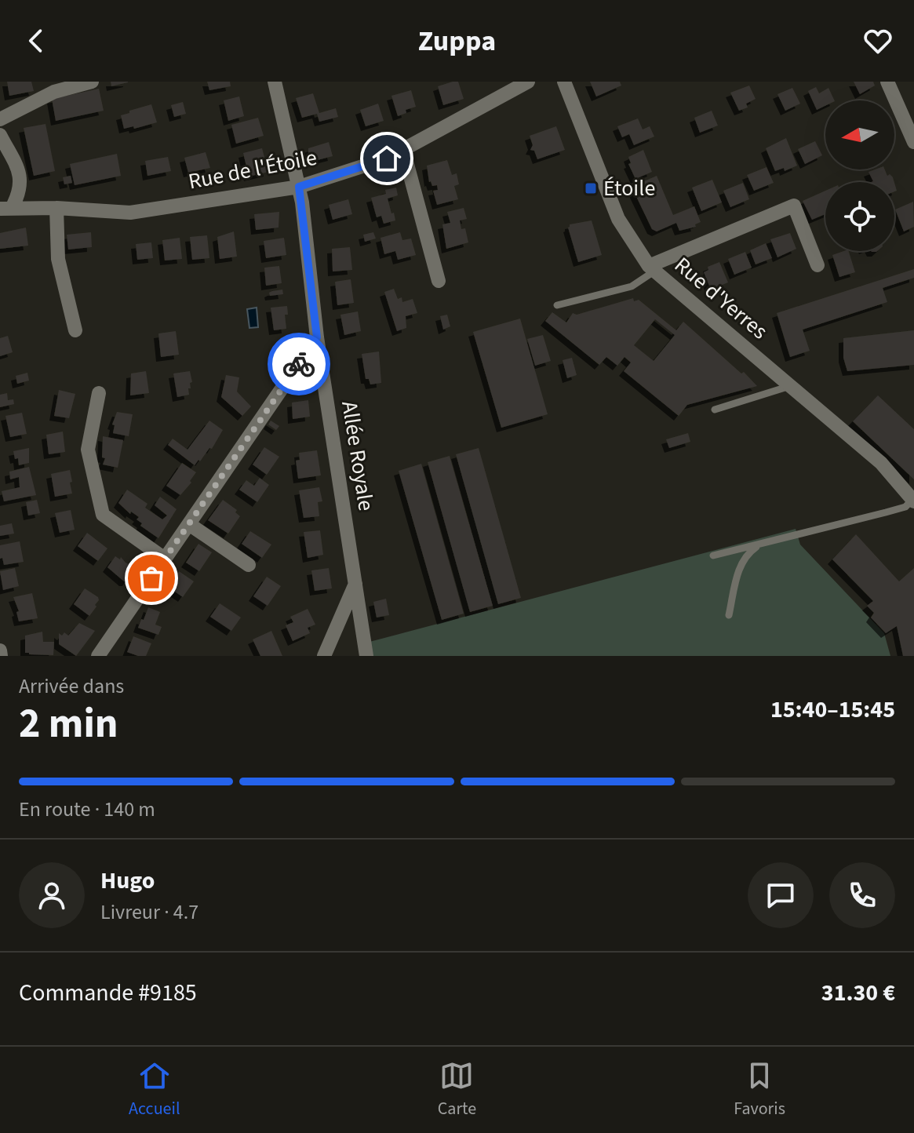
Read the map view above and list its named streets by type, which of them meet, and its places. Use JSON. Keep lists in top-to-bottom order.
{
  "streets": {
    "street": ["Rue de l'Étoile", "Rue d'Yerres", "Allée Royale"]
  },
  "crossings": [
    ["Rue de l'Étoile", "Allée Royale"]
  ],
  "places": {
    "transit": ["Étoile"]
  },
  "north": "left",
  "page": {
    "header": "Zuppa",
    "heading": ["2 min", "Arrivée dans", "15:40–15:45"],
    "panel": [
      "Hugo",
      "Livreur · 4.7",
      "Commande #9185",
      "31.30 €"
    ],
    "bar": "En route · 140 m",
    "tabs": ["Accueil", "Carte", "Favoris"]
  }
}
